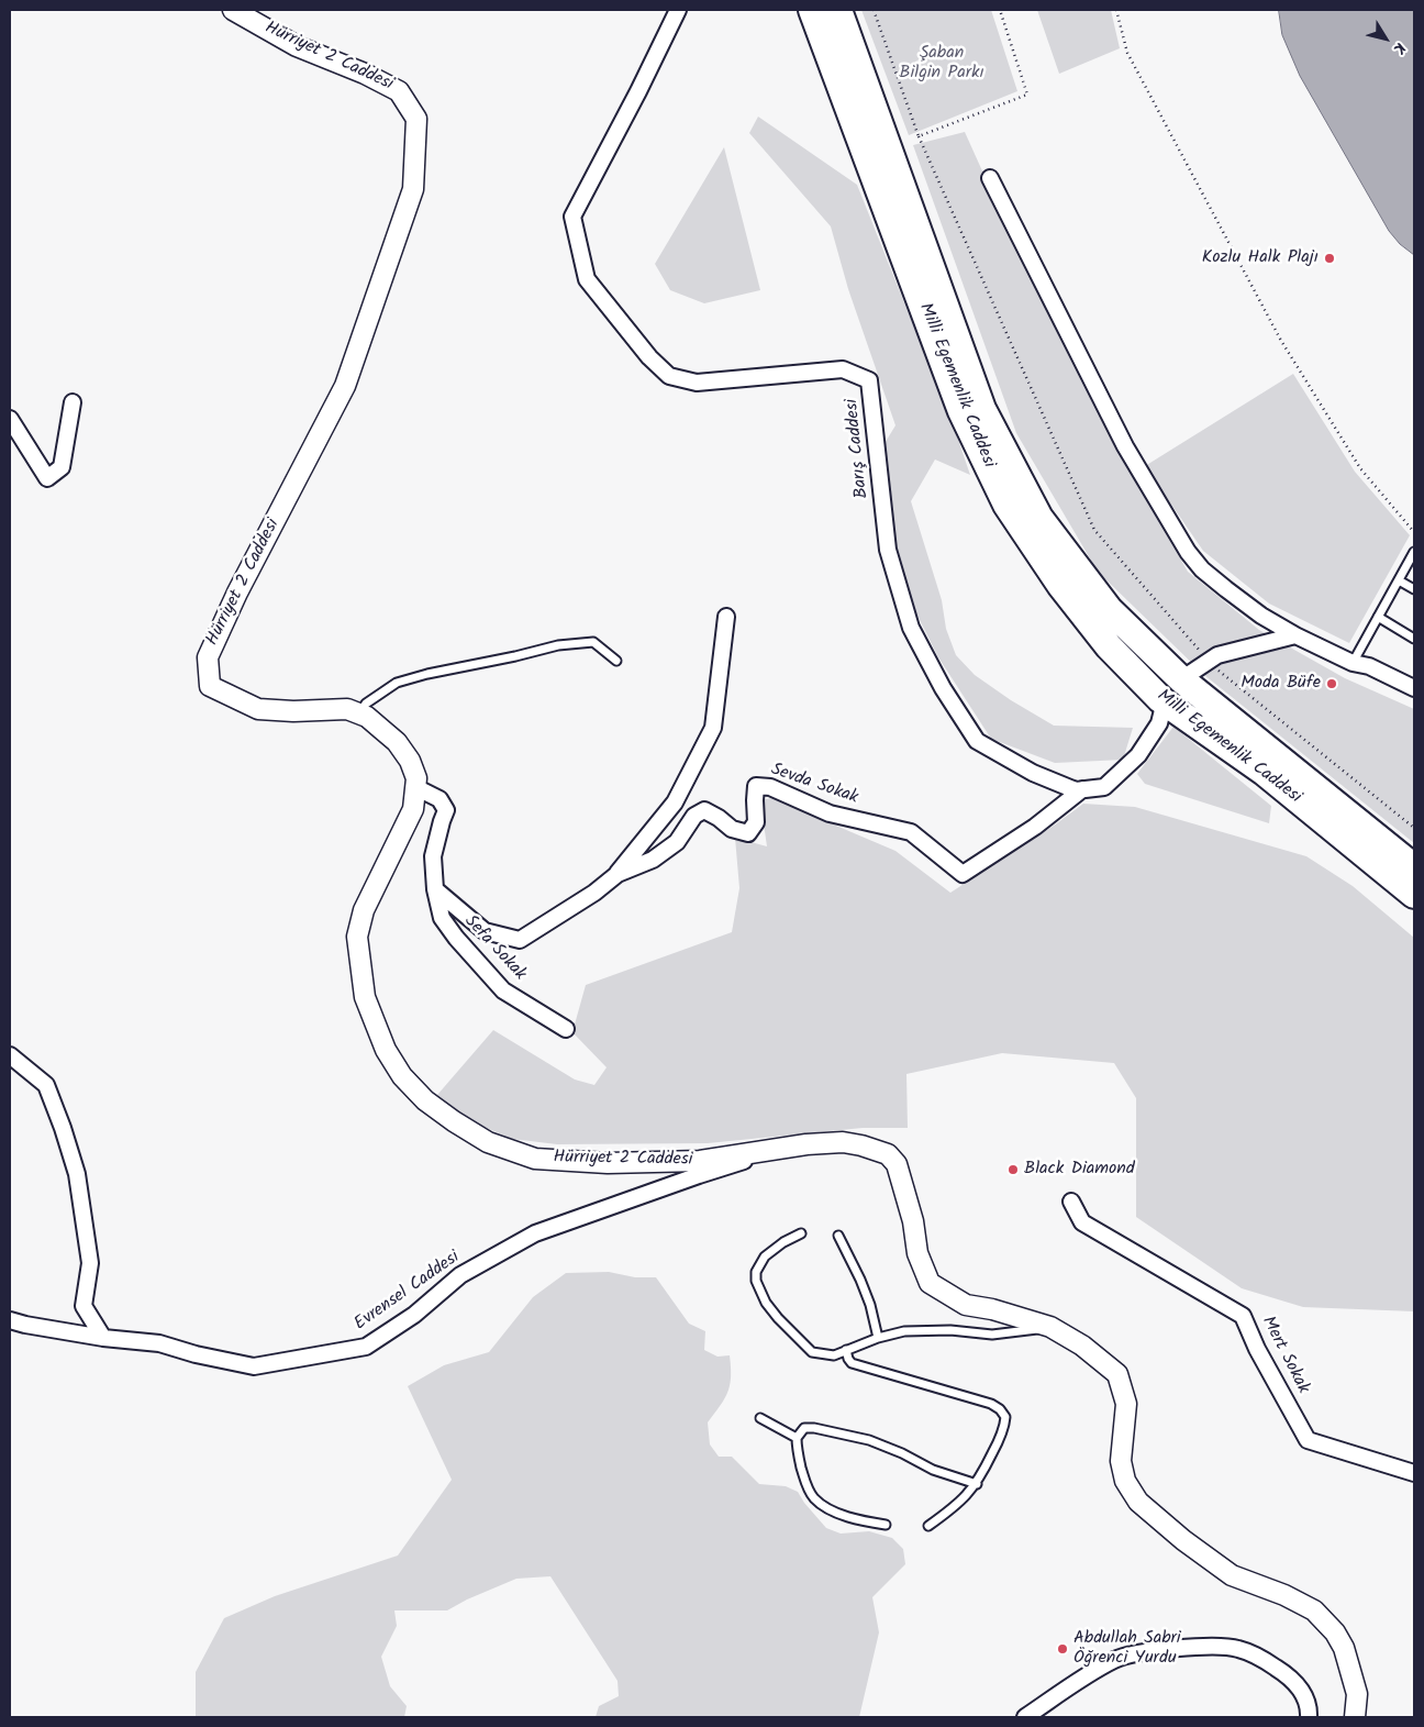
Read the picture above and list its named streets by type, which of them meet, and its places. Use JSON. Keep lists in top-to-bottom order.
{
  "streets": {
    "highway": ["Milli Egemenlik Caddesi"],
    "street": [
      "Hürriyet 2 Caddesi",
      "Barış Caddesi",
      "Sevda Sokak",
      "Sefa Sokak",
      "Evrensel Caddesi",
      "Mert Sokak"
    ]
  },
  "crossings": [
    ["Hürriyet 2 Caddesi", "Sefa Sokak"],
    ["Hürriyet 2 Caddesi", "Evrensel Caddesi"],
    ["Milli Egemenlik Caddesi", "Barış Caddesi"],
    ["Barış Caddesi", "Sevda Sokak"],
    ["Sevda Sokak", "Sefa Sokak"]
  ],
  "parks": ["Şaban Bilgin Parkı"],
  "places": [
    "Kozlu Halk Plajı",
    "Moda Büfe",
    "Black Diamond",
    "Abdullah Sabri Öğrenci Yurdu"
  ],
  "north": "bottom right"
}
